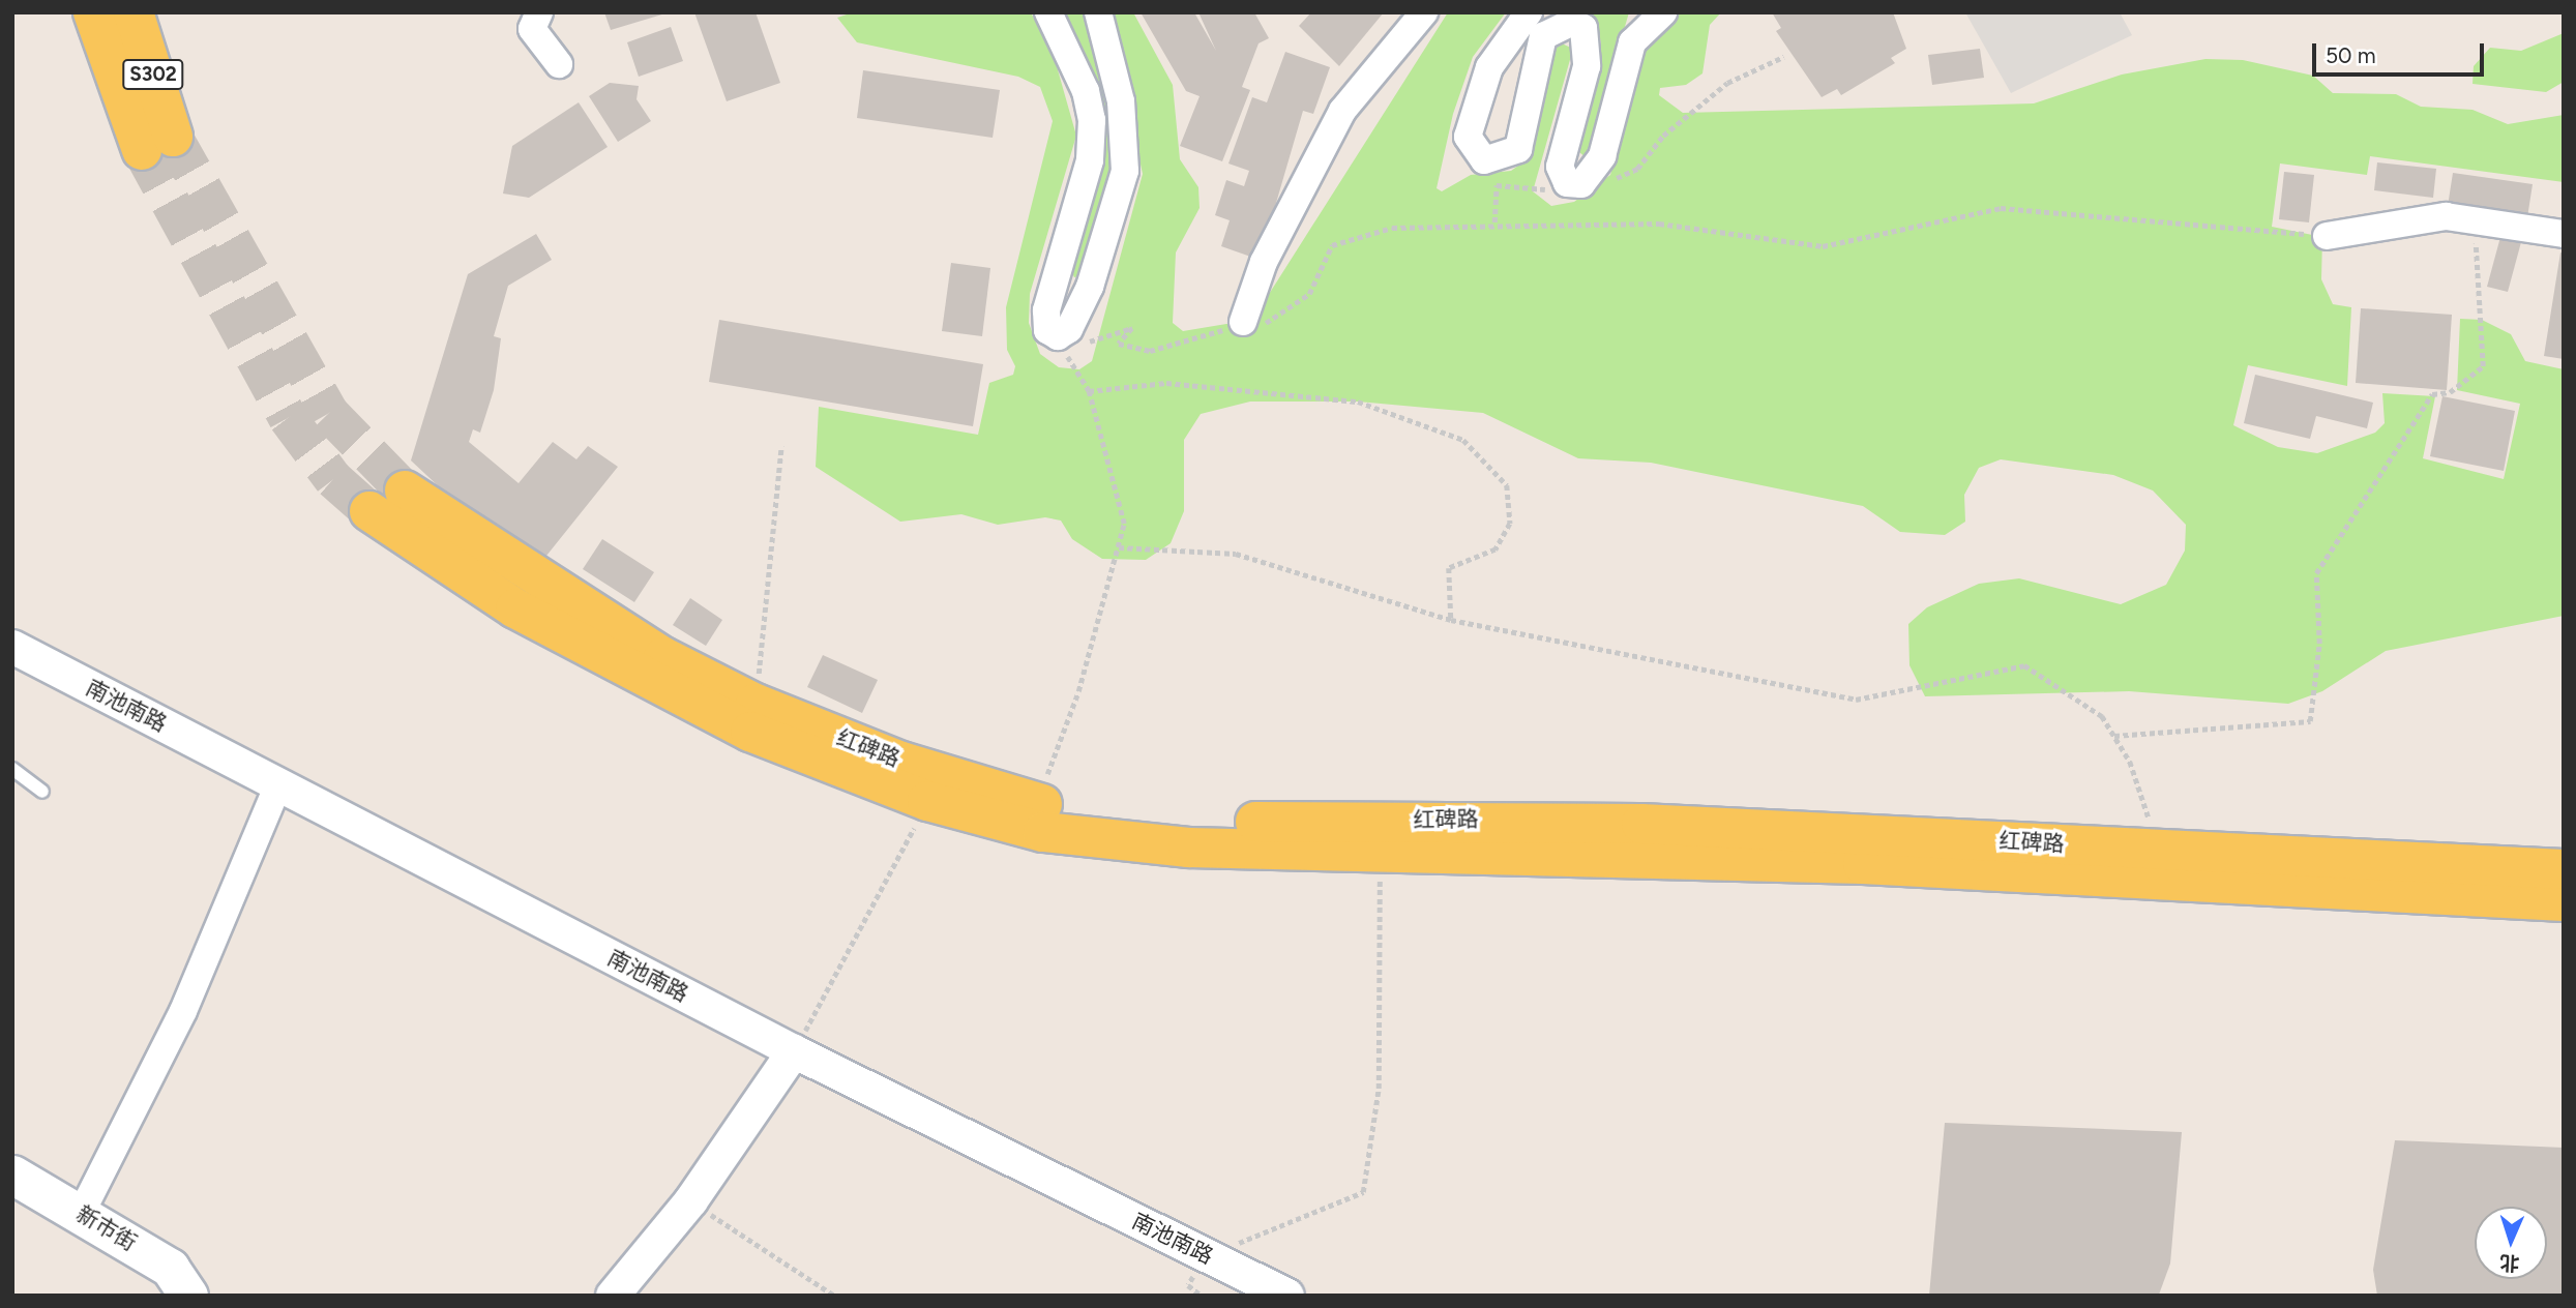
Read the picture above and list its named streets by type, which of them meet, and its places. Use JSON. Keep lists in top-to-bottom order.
{
  "streets": {
    "main road": ["S302", "红碑路", "新市街"],
    "street": ["南池南路"]
  },
  "scale_bar": "50 m",
  "north": "bottom"
}
